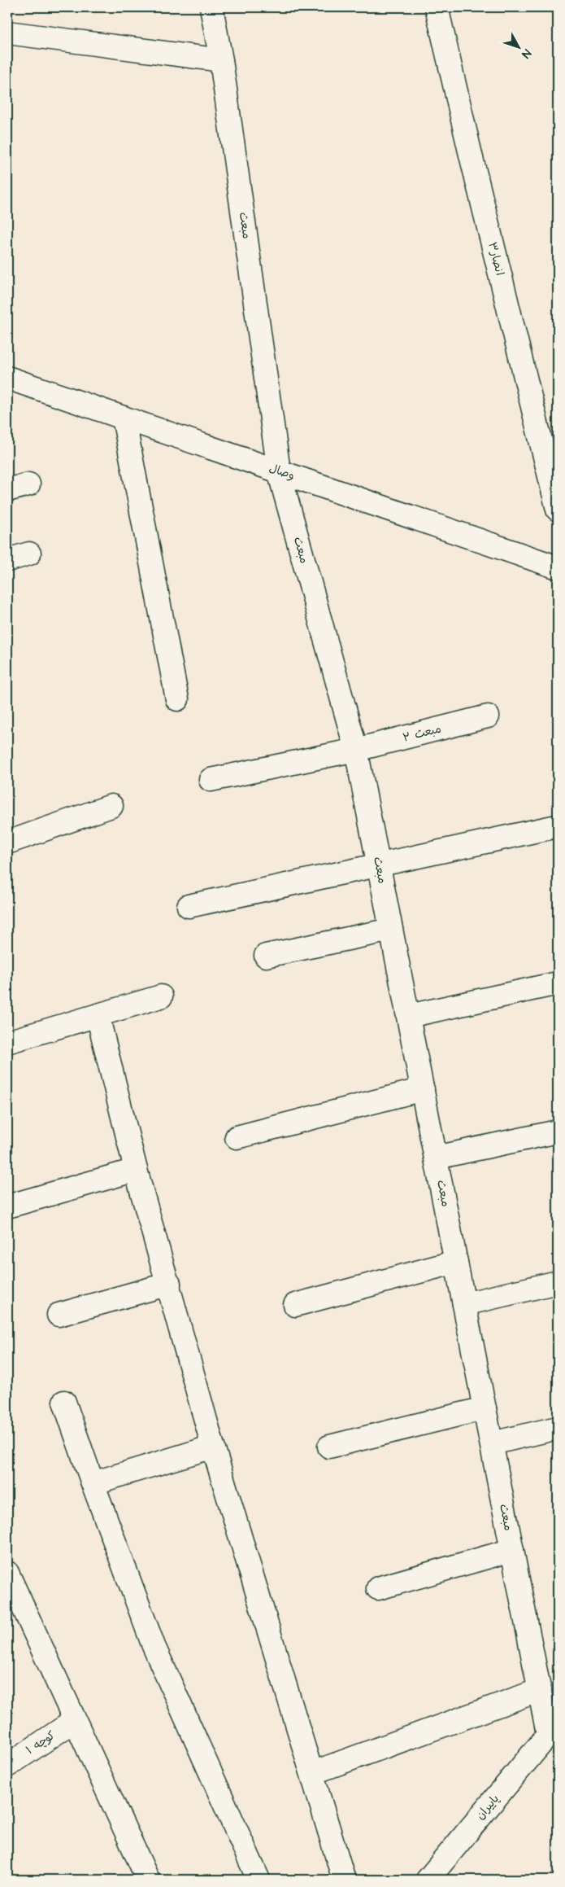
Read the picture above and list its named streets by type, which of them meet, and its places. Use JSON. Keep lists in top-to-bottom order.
{
  "streets": {
    "street": [
      "مبعث",
      "انصار۳",
      "وصال",
      "مبعث ۲",
      "کوچه ۱",
      "پاییران"
    ]
  },
  "crossings": [
    ["مبعث", "وصال"],
    ["مبعث", "مبعث ۲"],
    ["مبعث", "پاییران"]
  ],
  "north": "bottom right"
}
